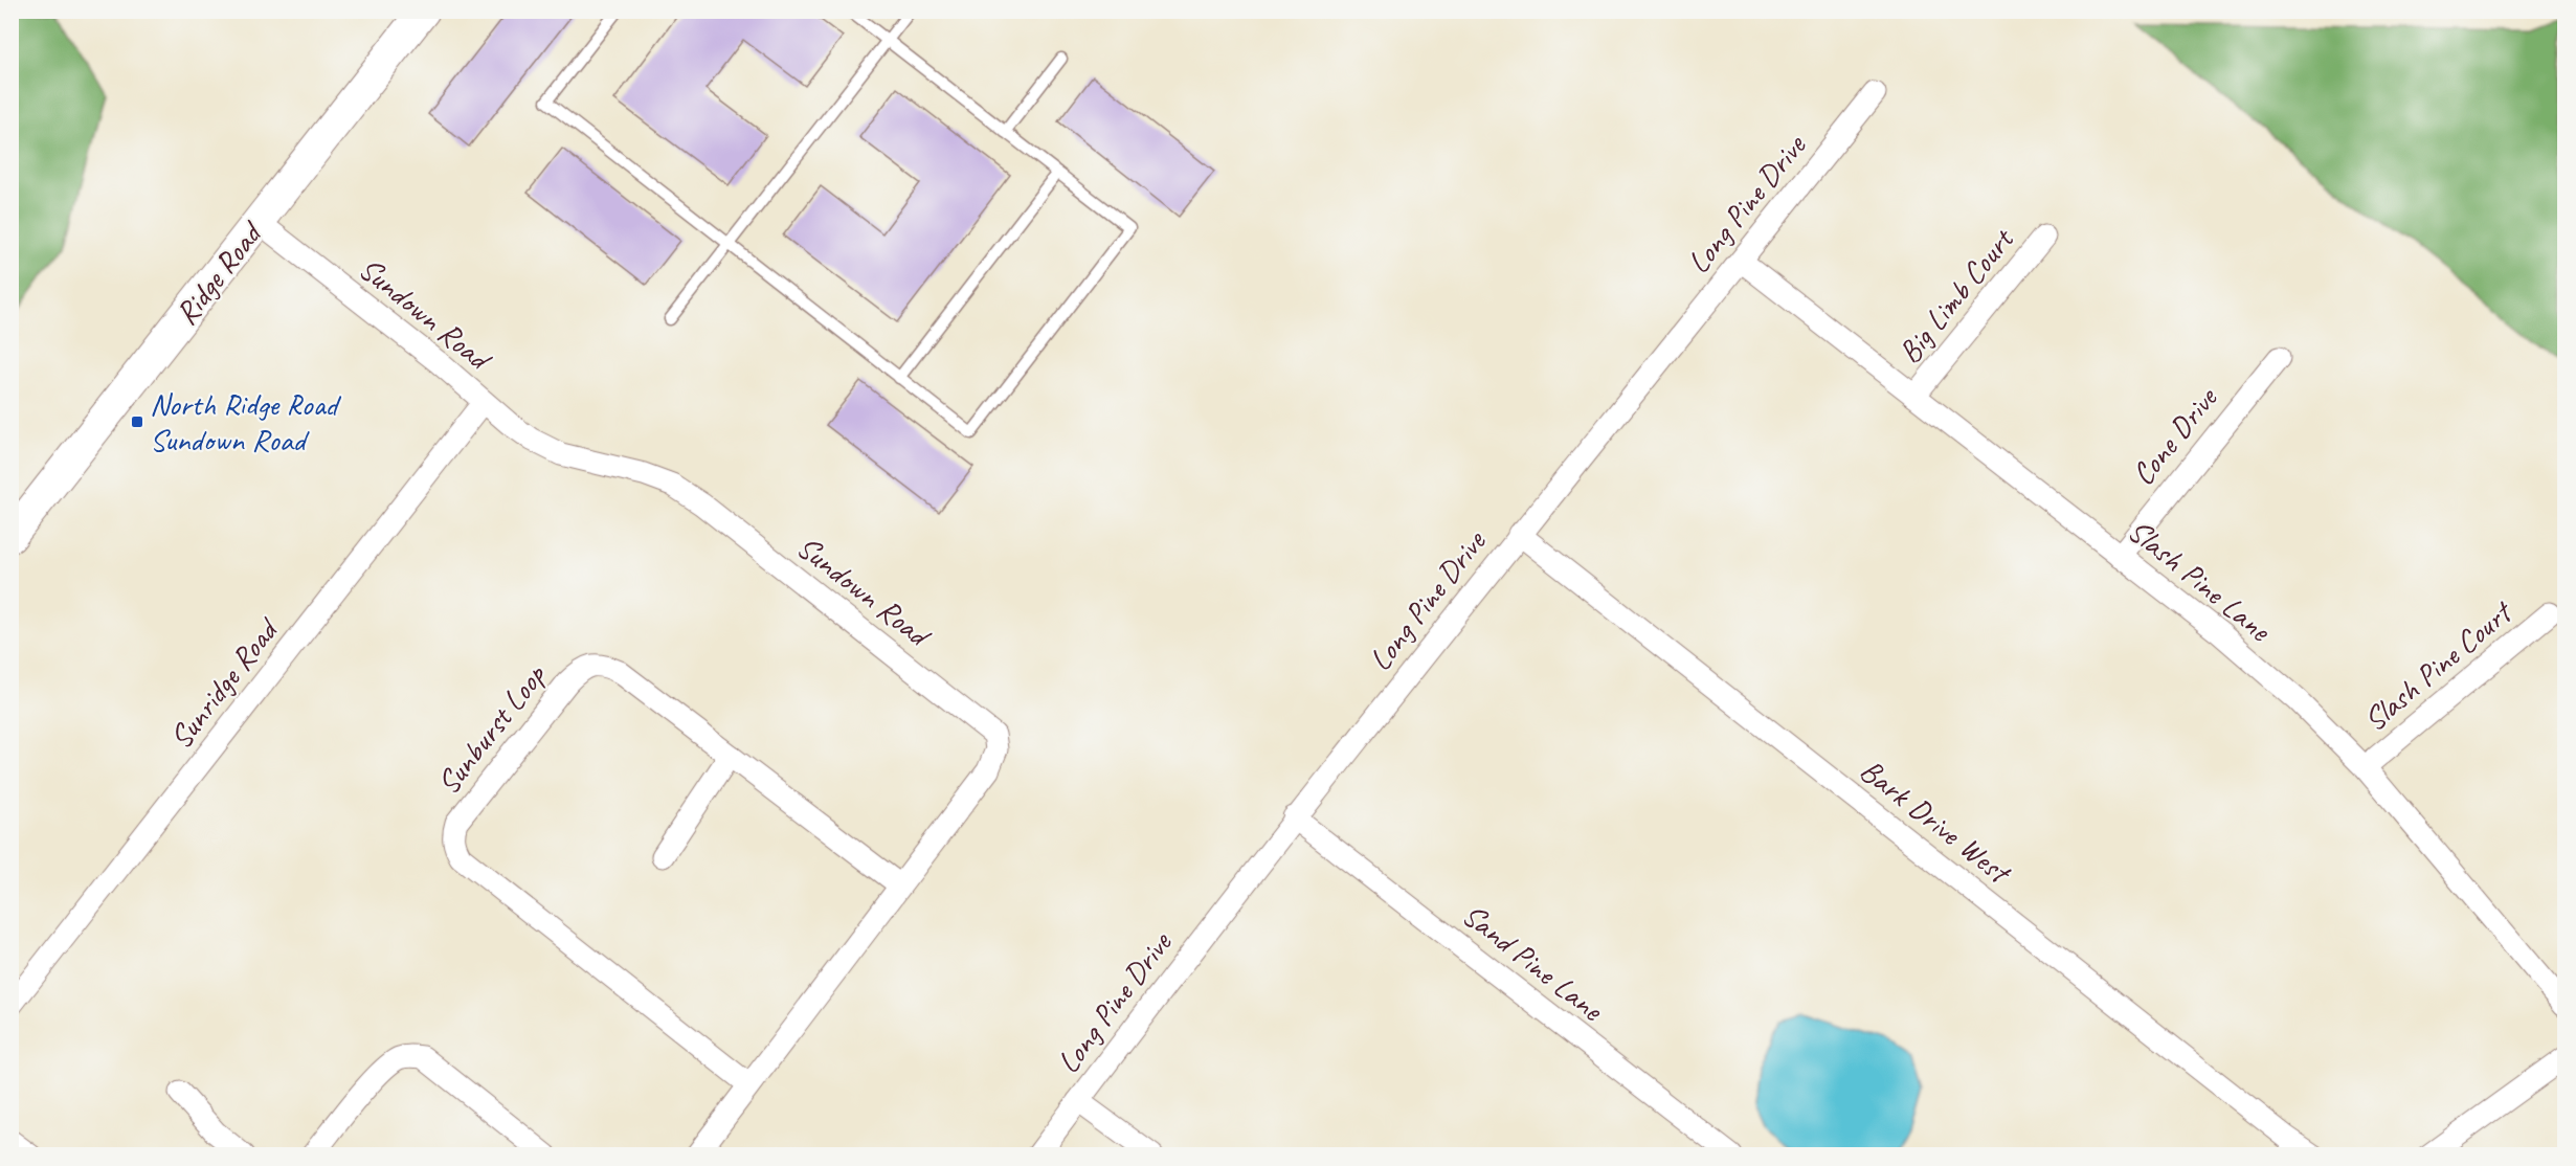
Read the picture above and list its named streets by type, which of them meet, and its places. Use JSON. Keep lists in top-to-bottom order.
{
  "streets": {
    "street": [
      "Long Pine Drive",
      "Ridge Road",
      "Big Limb Court",
      "Sundown Road",
      "Cone Drive",
      "Slash Pine Lane",
      "Slash Pine Court",
      "Sunridge Road",
      "Sunburst Loop",
      "Bark Drive West",
      "Sand Pine Lane"
    ]
  },
  "crossings": [
    ["Long Pine Drive", "Slash Pine Lane"],
    ["Long Pine Drive", "Bark Drive West"],
    ["Long Pine Drive", "Sand Pine Lane"],
    ["Ridge Road", "Sundown Road"],
    ["Big Limb Court", "Slash Pine Lane"],
    ["Sundown Road", "Sunridge Road"],
    ["Sundown Road", "Sunburst Loop"],
    ["Cone Drive", "Slash Pine Lane"],
    ["Slash Pine Lane", "Slash Pine Court"]
  ],
  "places": {
    "transit": ["North Ridge Road Sundown Road"]
  }
}
